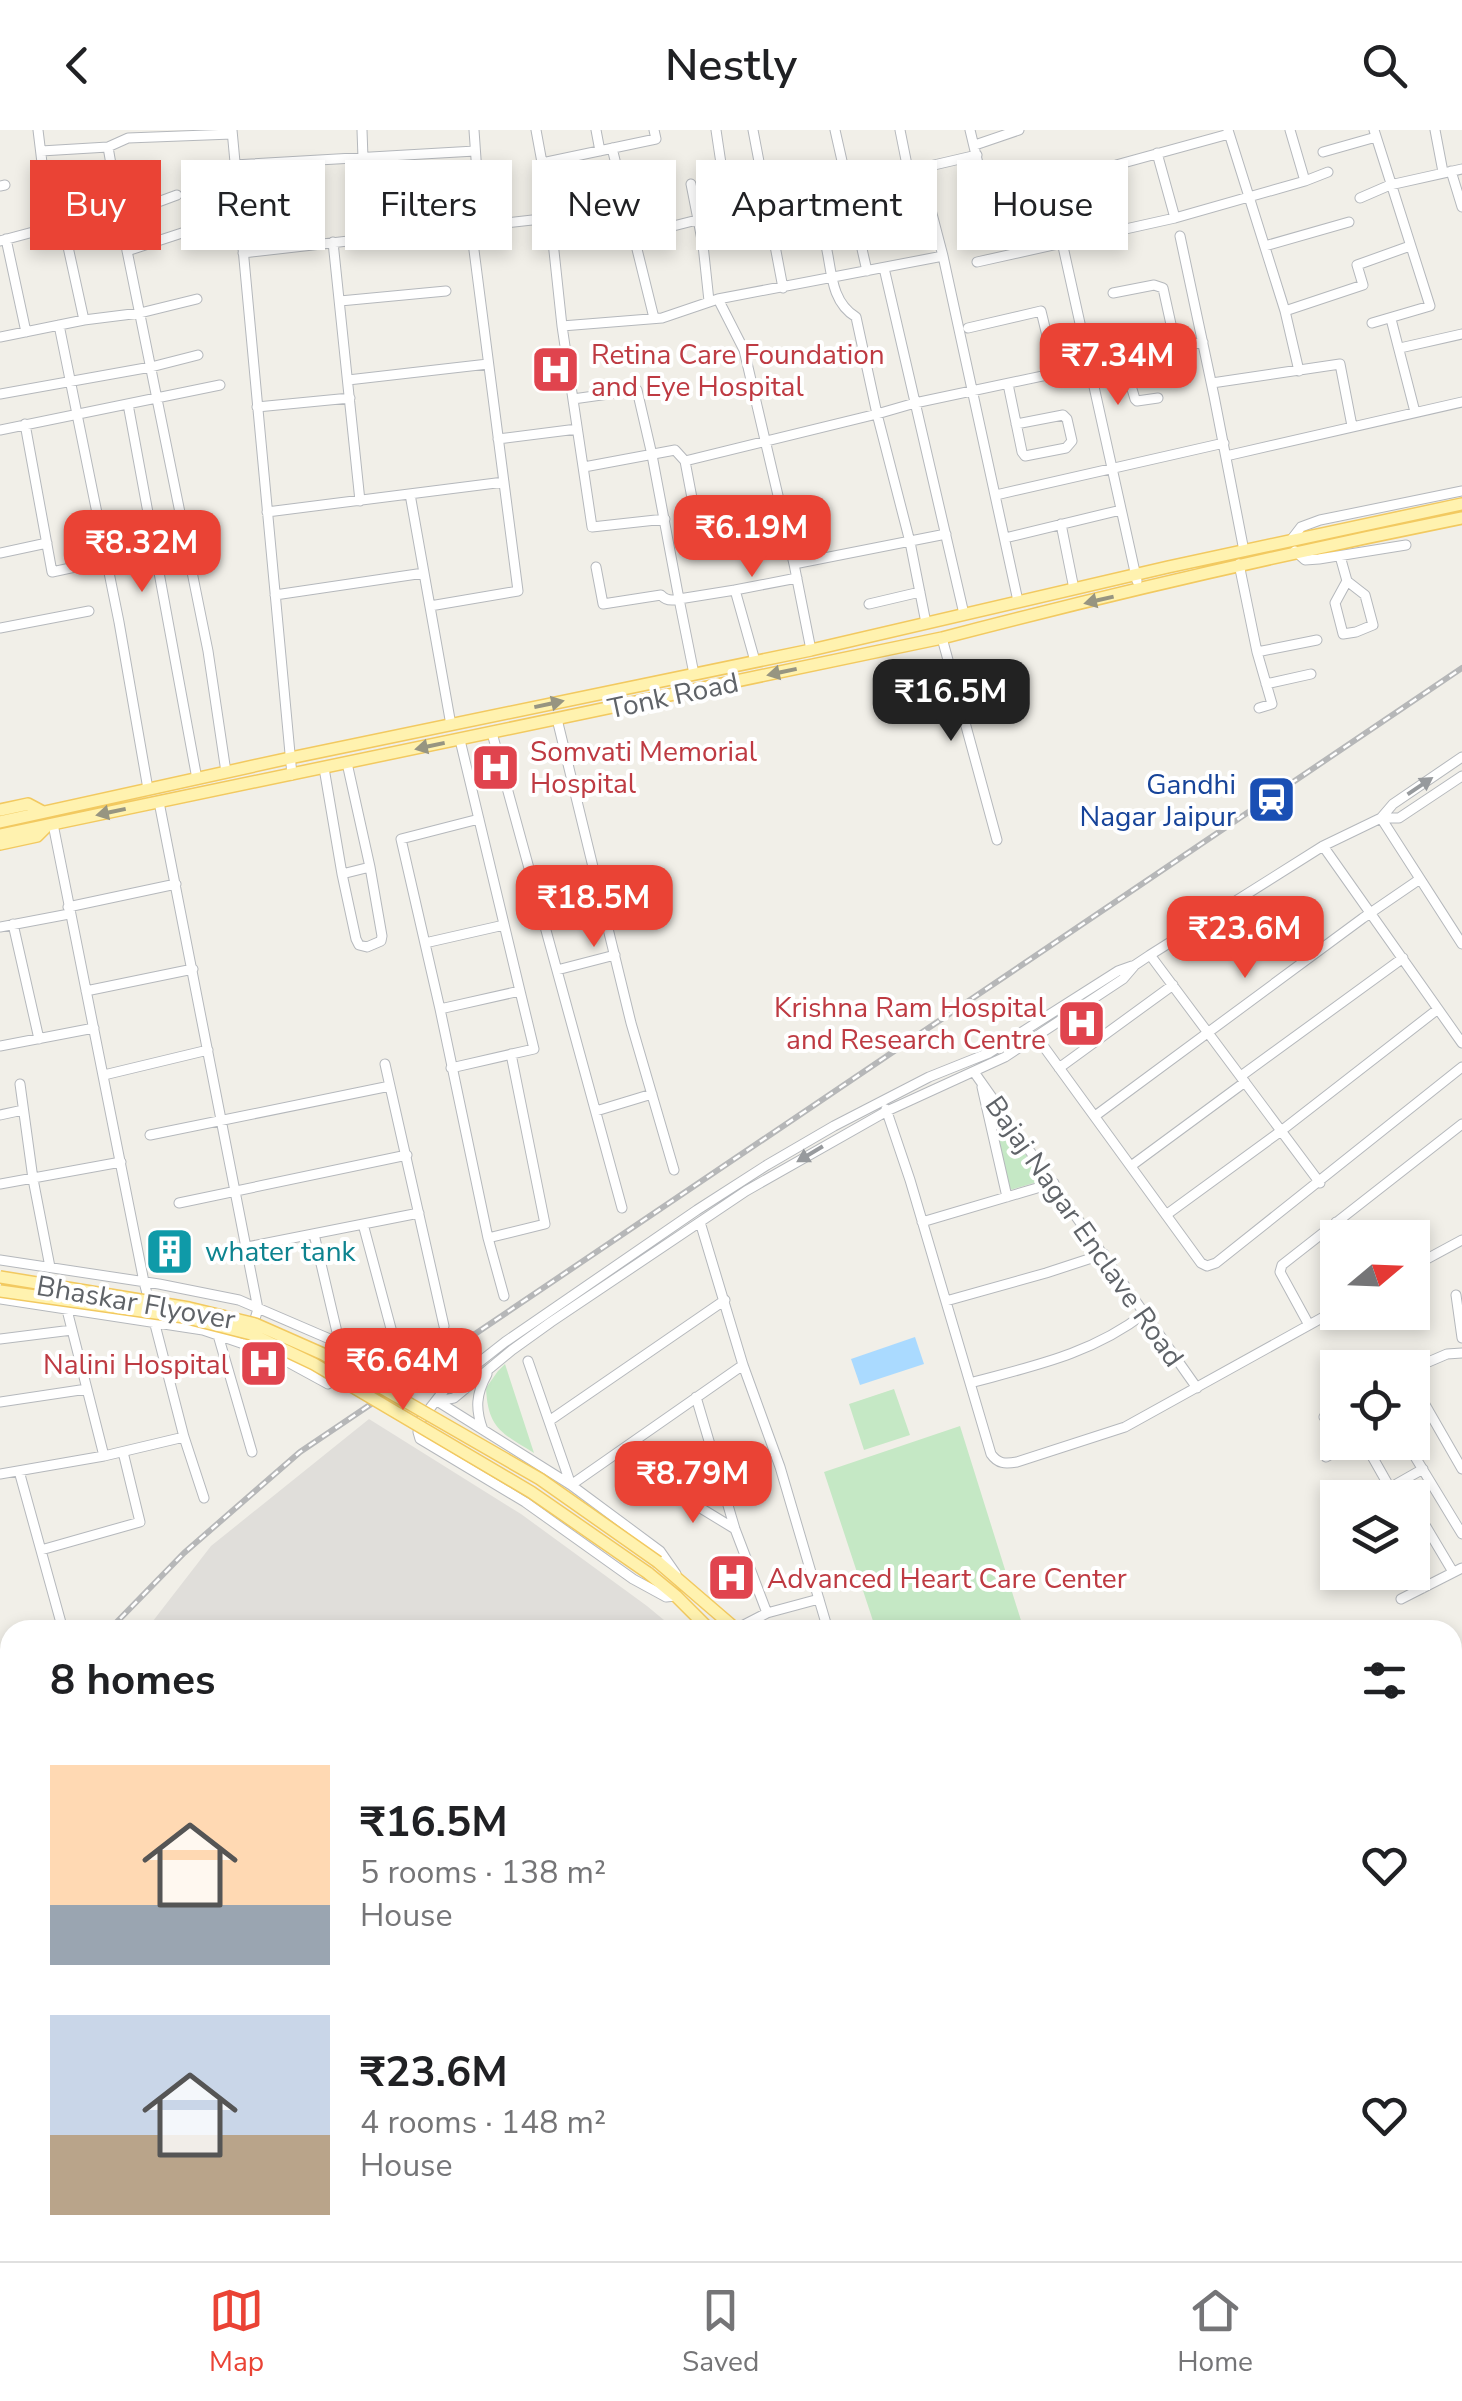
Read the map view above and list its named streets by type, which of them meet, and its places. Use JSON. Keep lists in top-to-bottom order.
{
  "streets": {
    "main road": ["Tonk Road", "Bhaskar Flyover"],
    "street": ["Bajaj Nagar Enclave Road"]
  },
  "places": {
    "hospital": [
      "Retina Care Foundation and Eye Hospital",
      "Somvati Memorial Hospital",
      "Krishna Ram Hospital and Research Centre",
      "Nalini Hospital",
      "Advanced Heart Care Center"
    ],
    "station": ["Gandhi Nagar Jaipur"],
    "building": ["whater tank"]
  },
  "north": "right",
  "page": {
    "header": "Nestly",
    "chip": [
      "Buy",
      "Rent",
      "Filters",
      "New",
      "Apartment",
      "House"
    ],
    "price": [
      "₹7.34M",
      "₹6.19M",
      "₹8.32M",
      "₹16.5M",
      "₹18.5M",
      "₹23.6M",
      "₹6.64M",
      "₹8.79M"
    ],
    "heading": "8 homes",
    "list": [
      {
        "name": "₹16.5M",
        "note": "5 rooms · 138 m² · House"
      },
      {
        "name": "₹23.6M",
        "note": "4 rooms · 148 m² · House"
      }
    ],
    "tabs": ["Map", "Saved", "Home"]
  }
}
